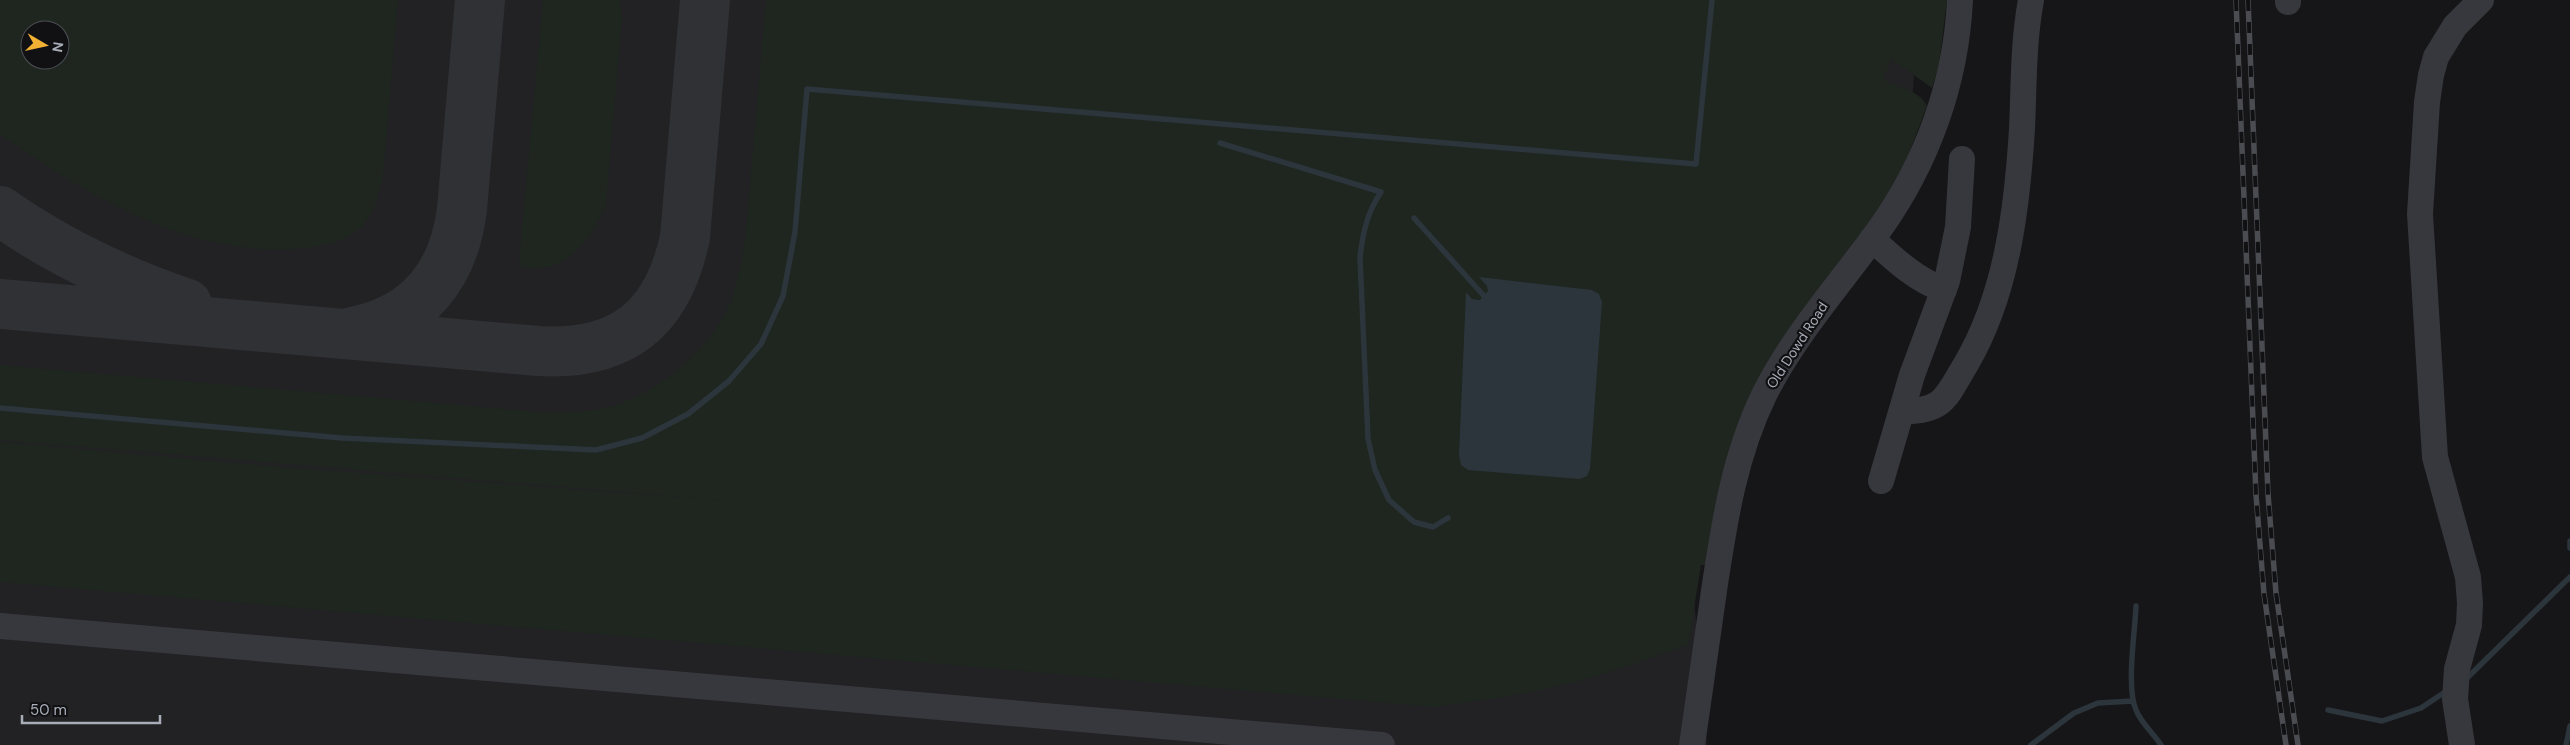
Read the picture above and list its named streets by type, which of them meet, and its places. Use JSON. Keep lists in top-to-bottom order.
{
  "streets": {
    "street": ["Old Dowd Road"]
  },
  "scale_bar": "50 m",
  "north": "right"
}
